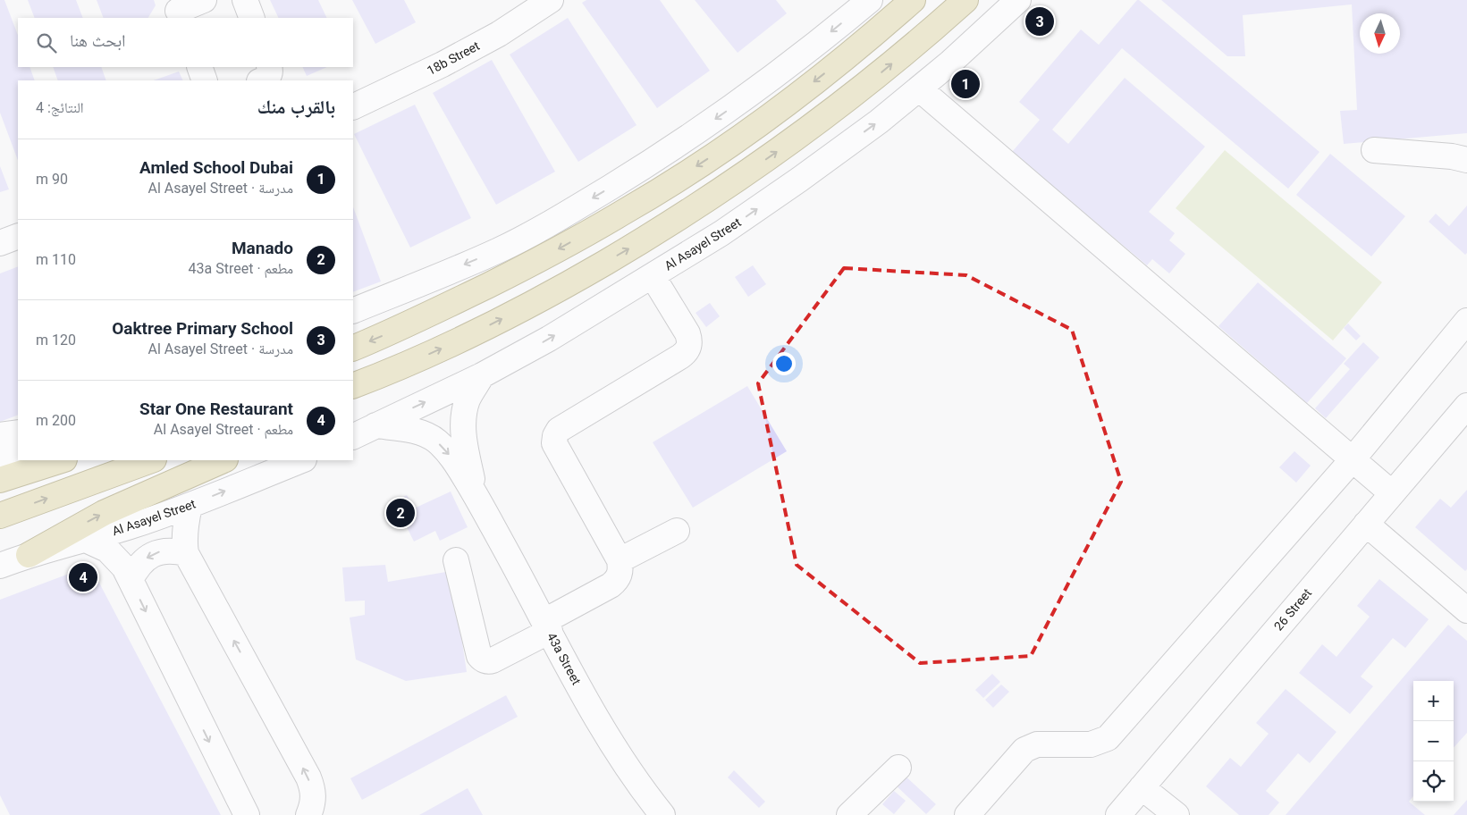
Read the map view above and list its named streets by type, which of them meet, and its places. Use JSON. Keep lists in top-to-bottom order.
{
  "streets": {
    "street": [
      "18b Street",
      "Al Asayel Street",
      "26 Street",
      "43a Street"
    ]
  },
  "crossings": [
    ["Al Asayel Street", "43a Street"]
  ],
  "north": "bottom",
  "page": {
    "pins": [
      "3",
      "1",
      "2",
      "4"
    ],
    "search": "ابحث هنا",
    "heading": ["بالقرب منك", "النتائج: 4"],
    "list": [
      {
        "mark": "1",
        "name": "Amled School Dubai",
        "note": "مدرسة · Al Asayel Street",
        "value": "90 m"
      },
      {
        "mark": "2",
        "name": "Manado",
        "note": "مطعم · 43a Street",
        "value": "110 m"
      },
      {
        "mark": "3",
        "name": "Oaktree Primary School",
        "note": "مدرسة · Al Asayel Street",
        "value": "120 m"
      },
      {
        "mark": "4",
        "name": "Star One Restaurant",
        "note": "مطعم · Al Asayel Street",
        "value": "200 m"
      }
    ],
    "map_buttons": ["+", "−"]
  }
}
